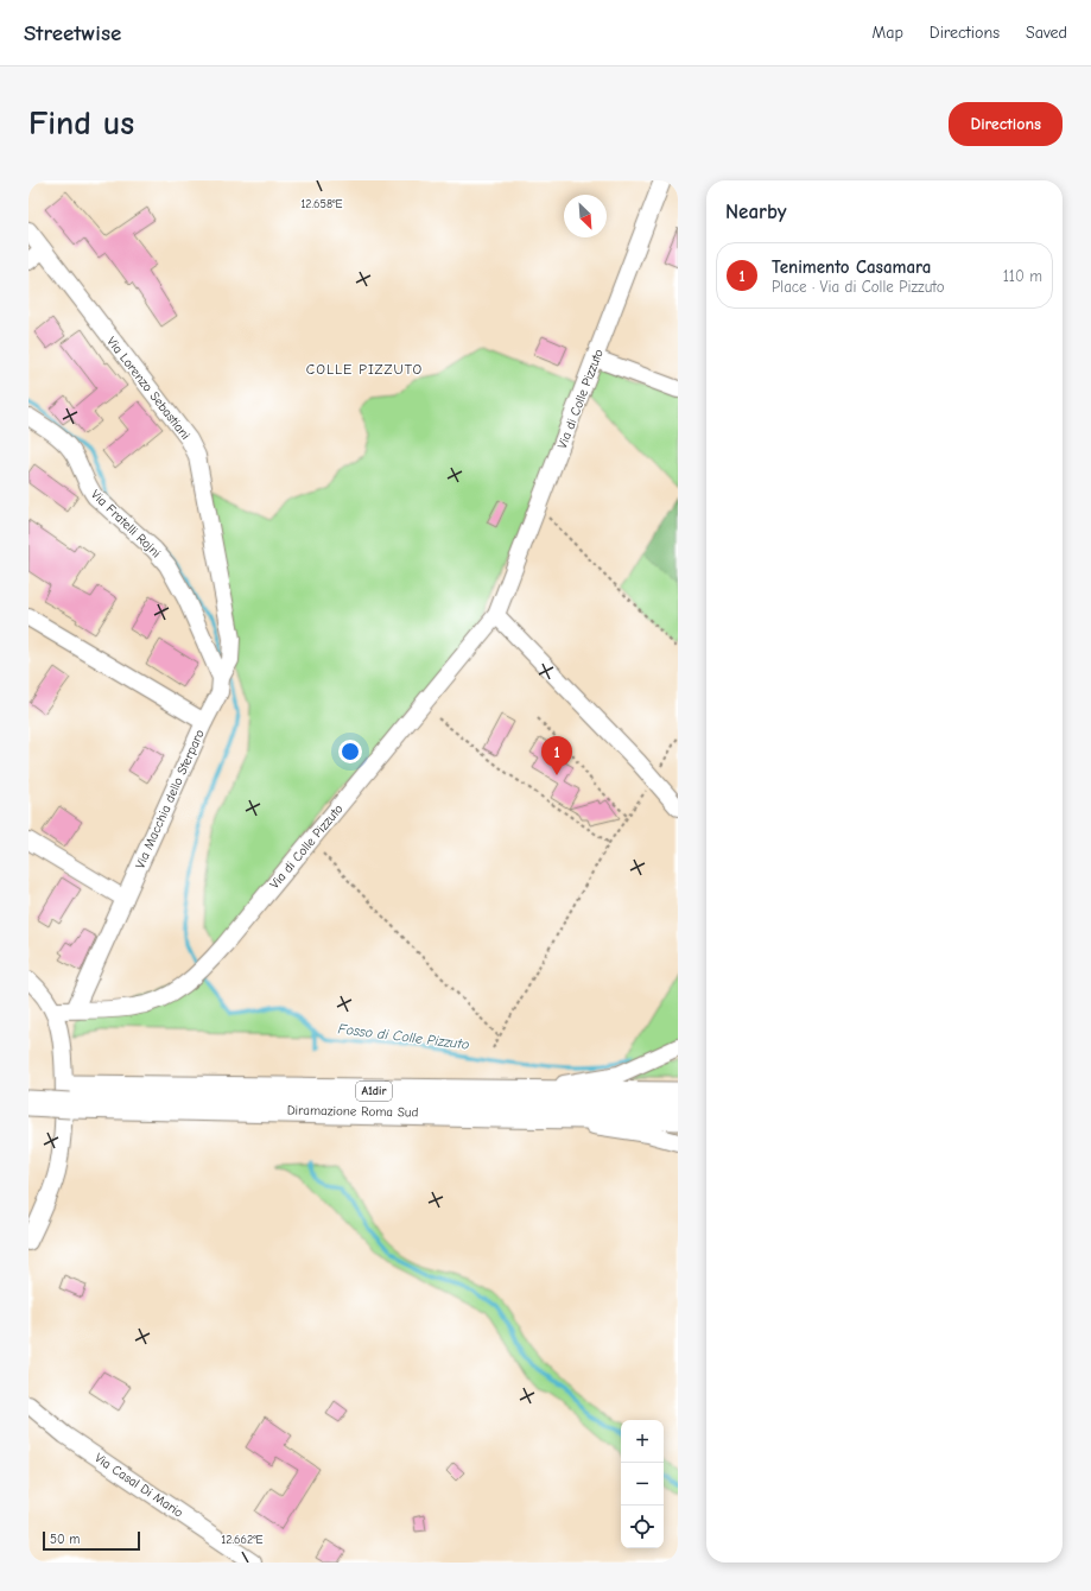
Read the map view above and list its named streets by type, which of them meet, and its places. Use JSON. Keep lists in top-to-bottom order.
{
  "streets": {
    "highway": ["A1dir", "Diramazione Roma Sud"],
    "street": [
      "Via Lorenzo Sebastiani",
      "Via di Colle Pizzuto",
      "Via Fratelli Rojni",
      "Via Macchia dello Sterparo",
      "Via Casal Di Mario"
    ]
  },
  "crossings": [
    ["Via Lorenzo Sebastiani", "Via Fratelli Rojni"],
    ["Via di Colle Pizzuto", "Via Macchia dello Sterparo"]
  ],
  "districts": ["COLLE PIZZUTO"],
  "water": ["Fosso di Colle Pizzuto"],
  "scale_bar": "50 m",
  "north": "bottom right",
  "page": {
    "header": "Streetwise",
    "nav": ["Map", "Directions", "Saved"],
    "buttons": "Directions",
    "title": "Find us",
    "heading": "Nearby",
    "list": [
      {
        "mark": "1",
        "name": "Tenimento Casamara",
        "note": "Place · Via di Colle Pizzuto",
        "value": "110 m"
      }
    ],
    "pins": "1",
    "map_buttons": ["+", "−"],
    "scale": "50 m"
  },
  "coordinates": ["12.658°E", "12.662°E"]
}
